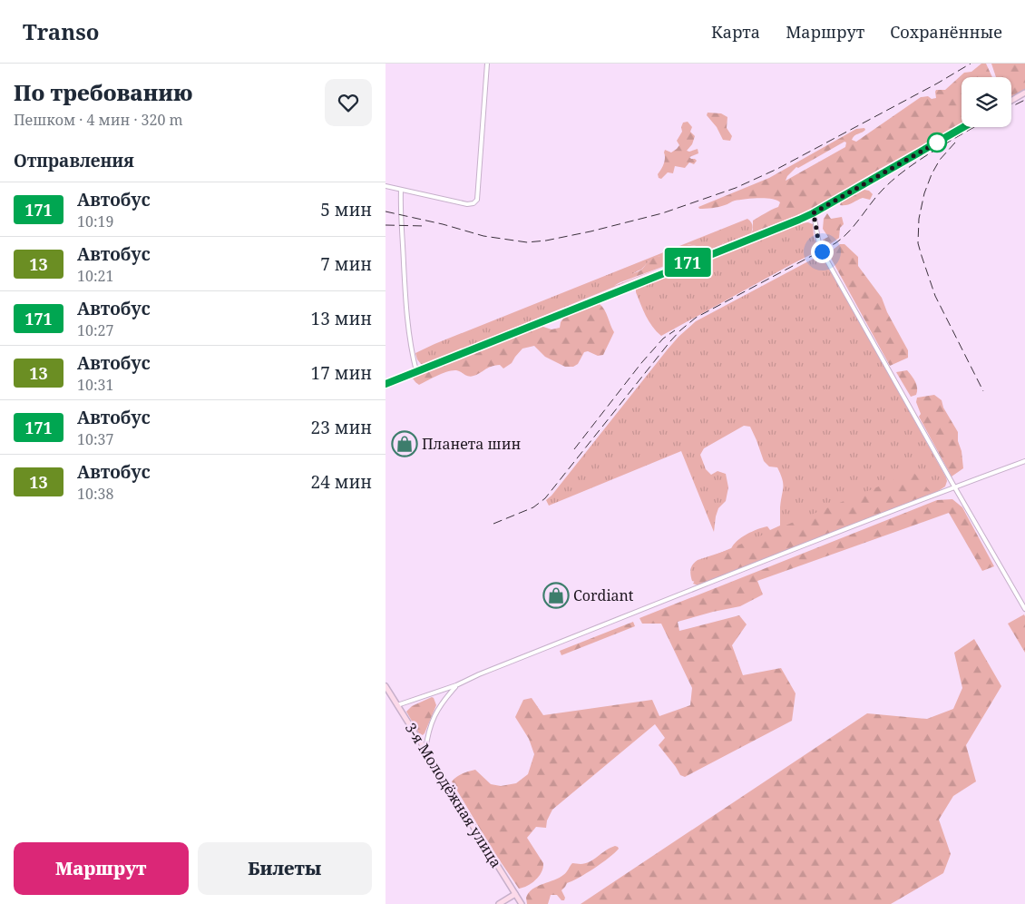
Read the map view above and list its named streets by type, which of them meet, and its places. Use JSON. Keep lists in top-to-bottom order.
{
  "streets": {
    "main road": ["3-я Молодёжная улица"]
  },
  "places": {
    "shop": ["Планета шин", "Cordiant"]
  },
  "lines": ["bus line 171"],
  "page": {
    "header": "Transo",
    "nav": ["Карта", "Маршрут", "Сохранённые"],
    "heading": [
      ["По требованию", "Пешком · 4 мин · 320 m"],
      "Отправления"
    ],
    "on_map": "171",
    "list": [
      {
        "mark": "171",
        "name": "Автобус",
        "note": "10:19",
        "value": "5 мин"
      },
      {
        "mark": "13",
        "name": "Автобус",
        "note": "10:21",
        "value": "7 мин"
      },
      {
        "mark": "171",
        "name": "Автобус",
        "note": "10:27",
        "value": "13 мин"
      },
      {
        "mark": "13",
        "name": "Автобус",
        "note": "10:31",
        "value": "17 мин"
      },
      {
        "mark": "171",
        "name": "Автобус",
        "note": "10:37",
        "value": "23 мин"
      },
      {
        "mark": "13",
        "name": "Автобус",
        "note": "10:38",
        "value": "24 мин"
      }
    ],
    "buttons": ["Маршрут", "Билеты"]
  }
}
